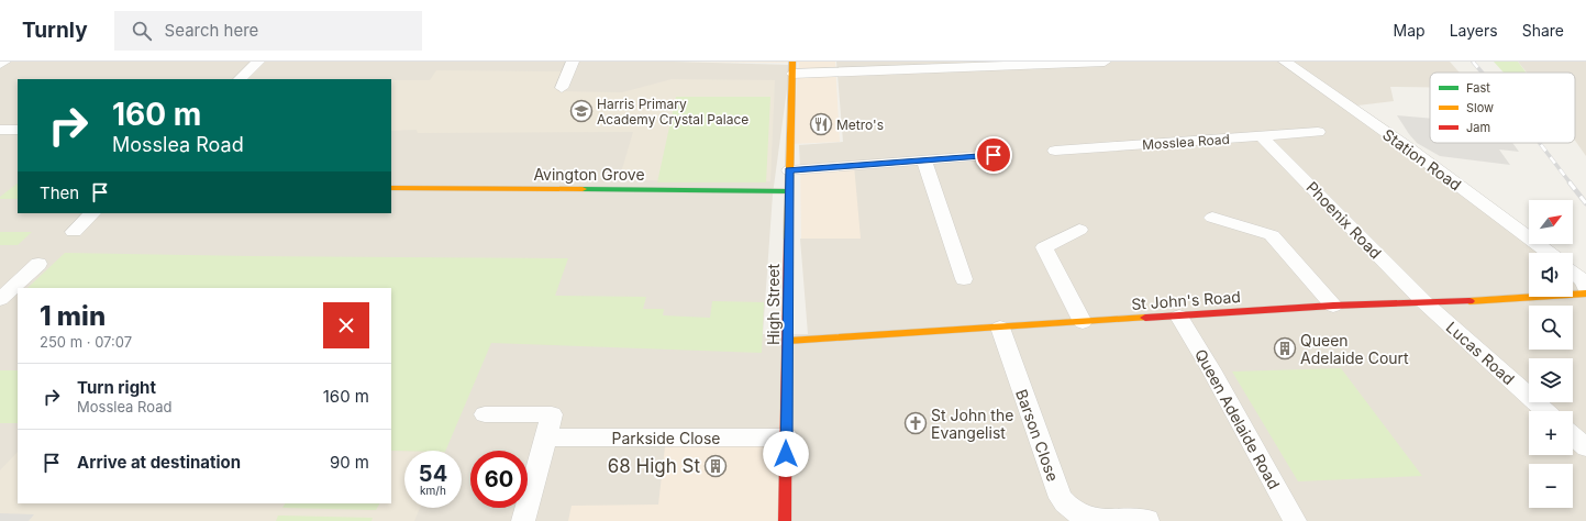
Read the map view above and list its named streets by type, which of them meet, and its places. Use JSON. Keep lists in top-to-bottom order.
{
  "streets": {
    "street": [
      "Mosslea Road",
      "Station Road",
      "Avington Grove",
      "Phoenix Road",
      "St John's Road",
      "High Street",
      "Lucas Road",
      "Queen Adelaide Road",
      "Barson Close",
      "Parkside Close"
    ]
  },
  "crossings": [
    ["Mosslea Road", "Phoenix Road"],
    ["Avington Grove", "High Street"],
    ["Phoenix Road", "St John's Road"],
    ["Phoenix Road", "Lucas Road"],
    ["St John's Road", "High Street"],
    ["St John's Road", "Lucas Road"],
    ["St John's Road", "Queen Adelaide Road"],
    ["St John's Road", "Barson Close"],
    ["High Street", "Parkside Close"]
  ],
  "places": {
    "school or university": ["Harris Primary Academy Crystal Palace"],
    "restaurant": ["Metro's"],
    "building": ["Queen Adelaide Court", "68 High St"],
    "church": ["St John the Evangelist"]
  },
  "legend": ["Fast", "Slow", "Jam"],
  "north": "top right",
  "page": {
    "header": "Turnly",
    "search": "Search here",
    "nav": ["Map", "Layers", "Share"],
    "turn": ["160 m", "Mosslea Road"],
    "then": "Then",
    "map_buttons": ["+", "−"],
    "heading": ["1 min", "250 m · 07:07"],
    "list": [
      {
        "name": "Turn right",
        "note": "Mosslea Road",
        "value": "160 m"
      },
      {
        "name": "Arrive at destination",
        "value": "90 m"
      }
    ],
    "speed": "54 km/h",
    "limit": "60"
  }
}
